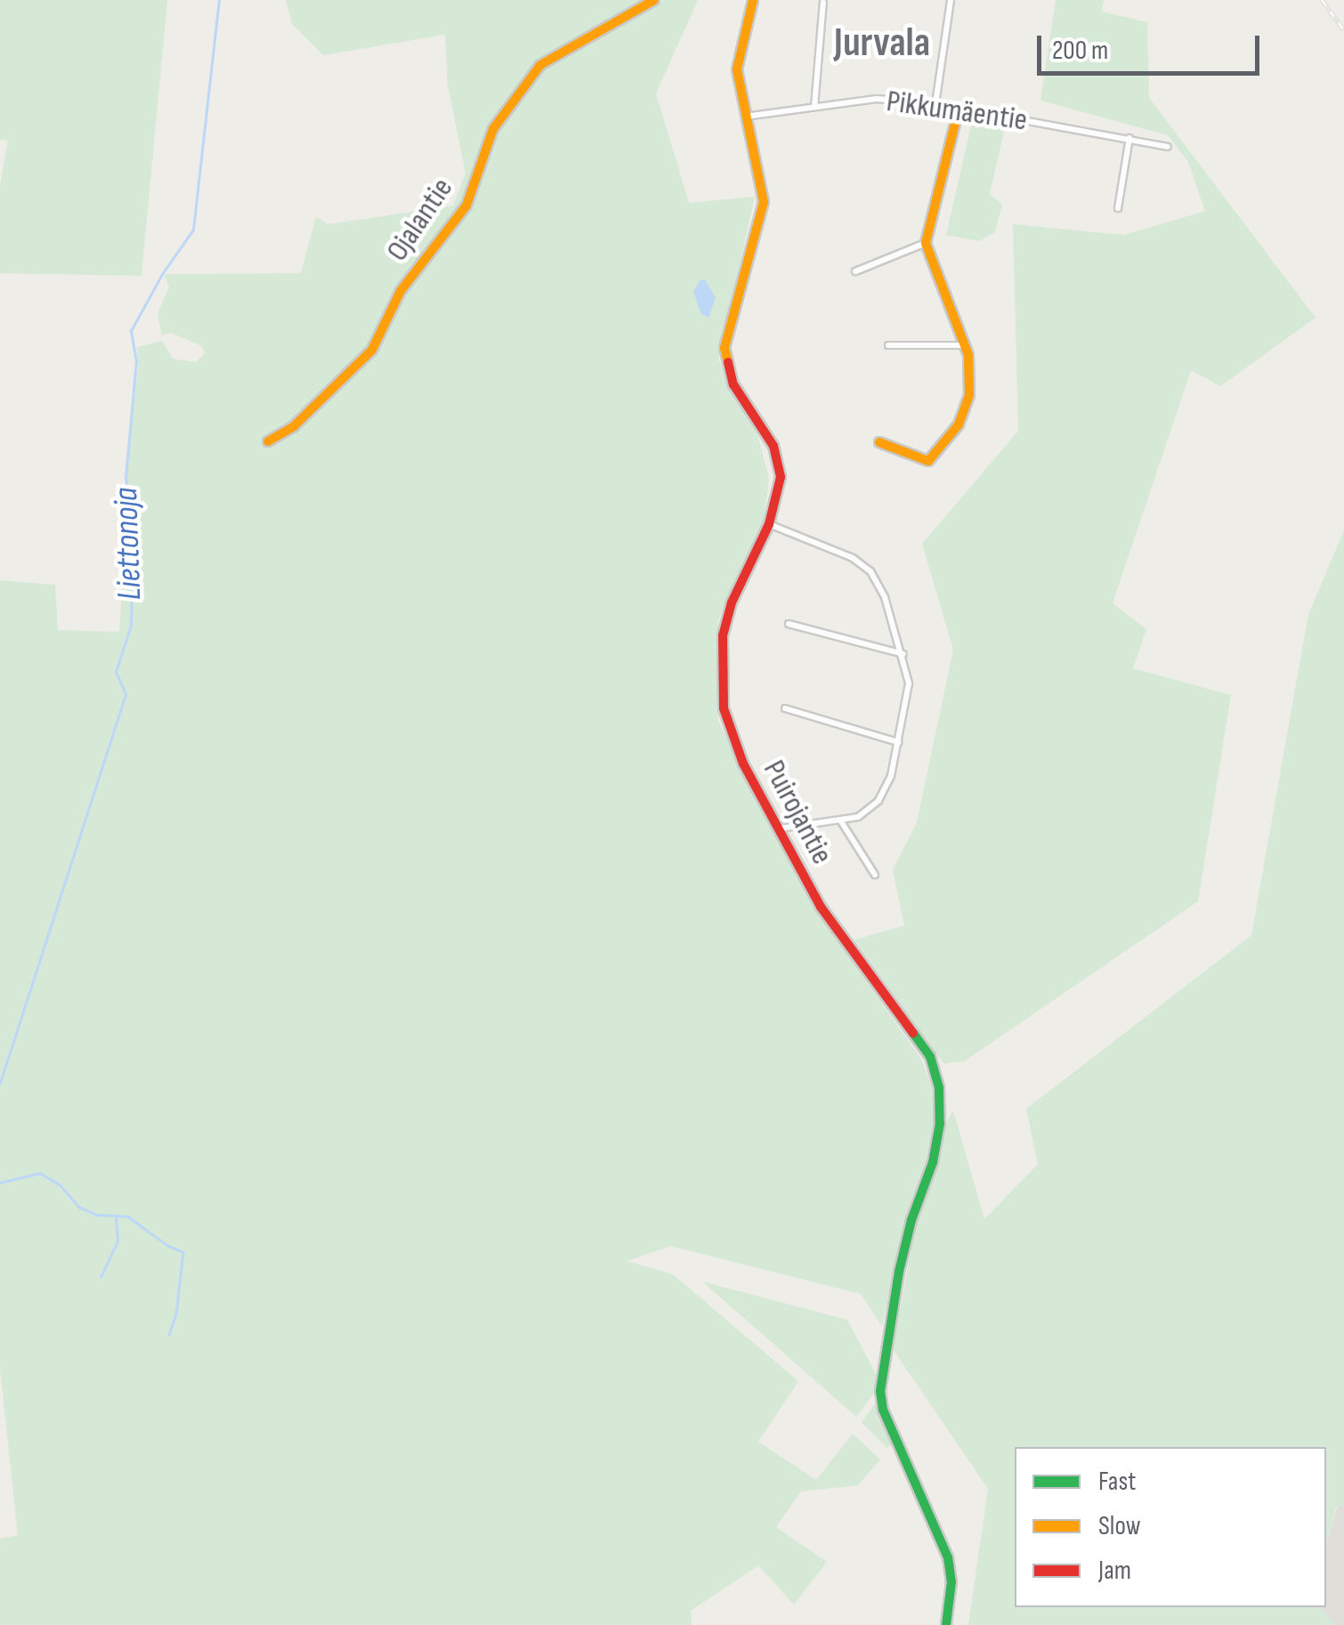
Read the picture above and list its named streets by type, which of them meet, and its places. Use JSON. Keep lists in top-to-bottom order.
{
  "streets": {
    "street": ["Pikkumäentie", "Ojalantie", "Puirojantie"]
  },
  "crossings": [
    ["Pikkumäentie", "Puirojantie"]
  ],
  "districts": ["Jurvala"],
  "water": ["Liettonoja"],
  "legend": ["Fast", "Slow", "Jam"],
  "scale_bar": "200 m"
}
